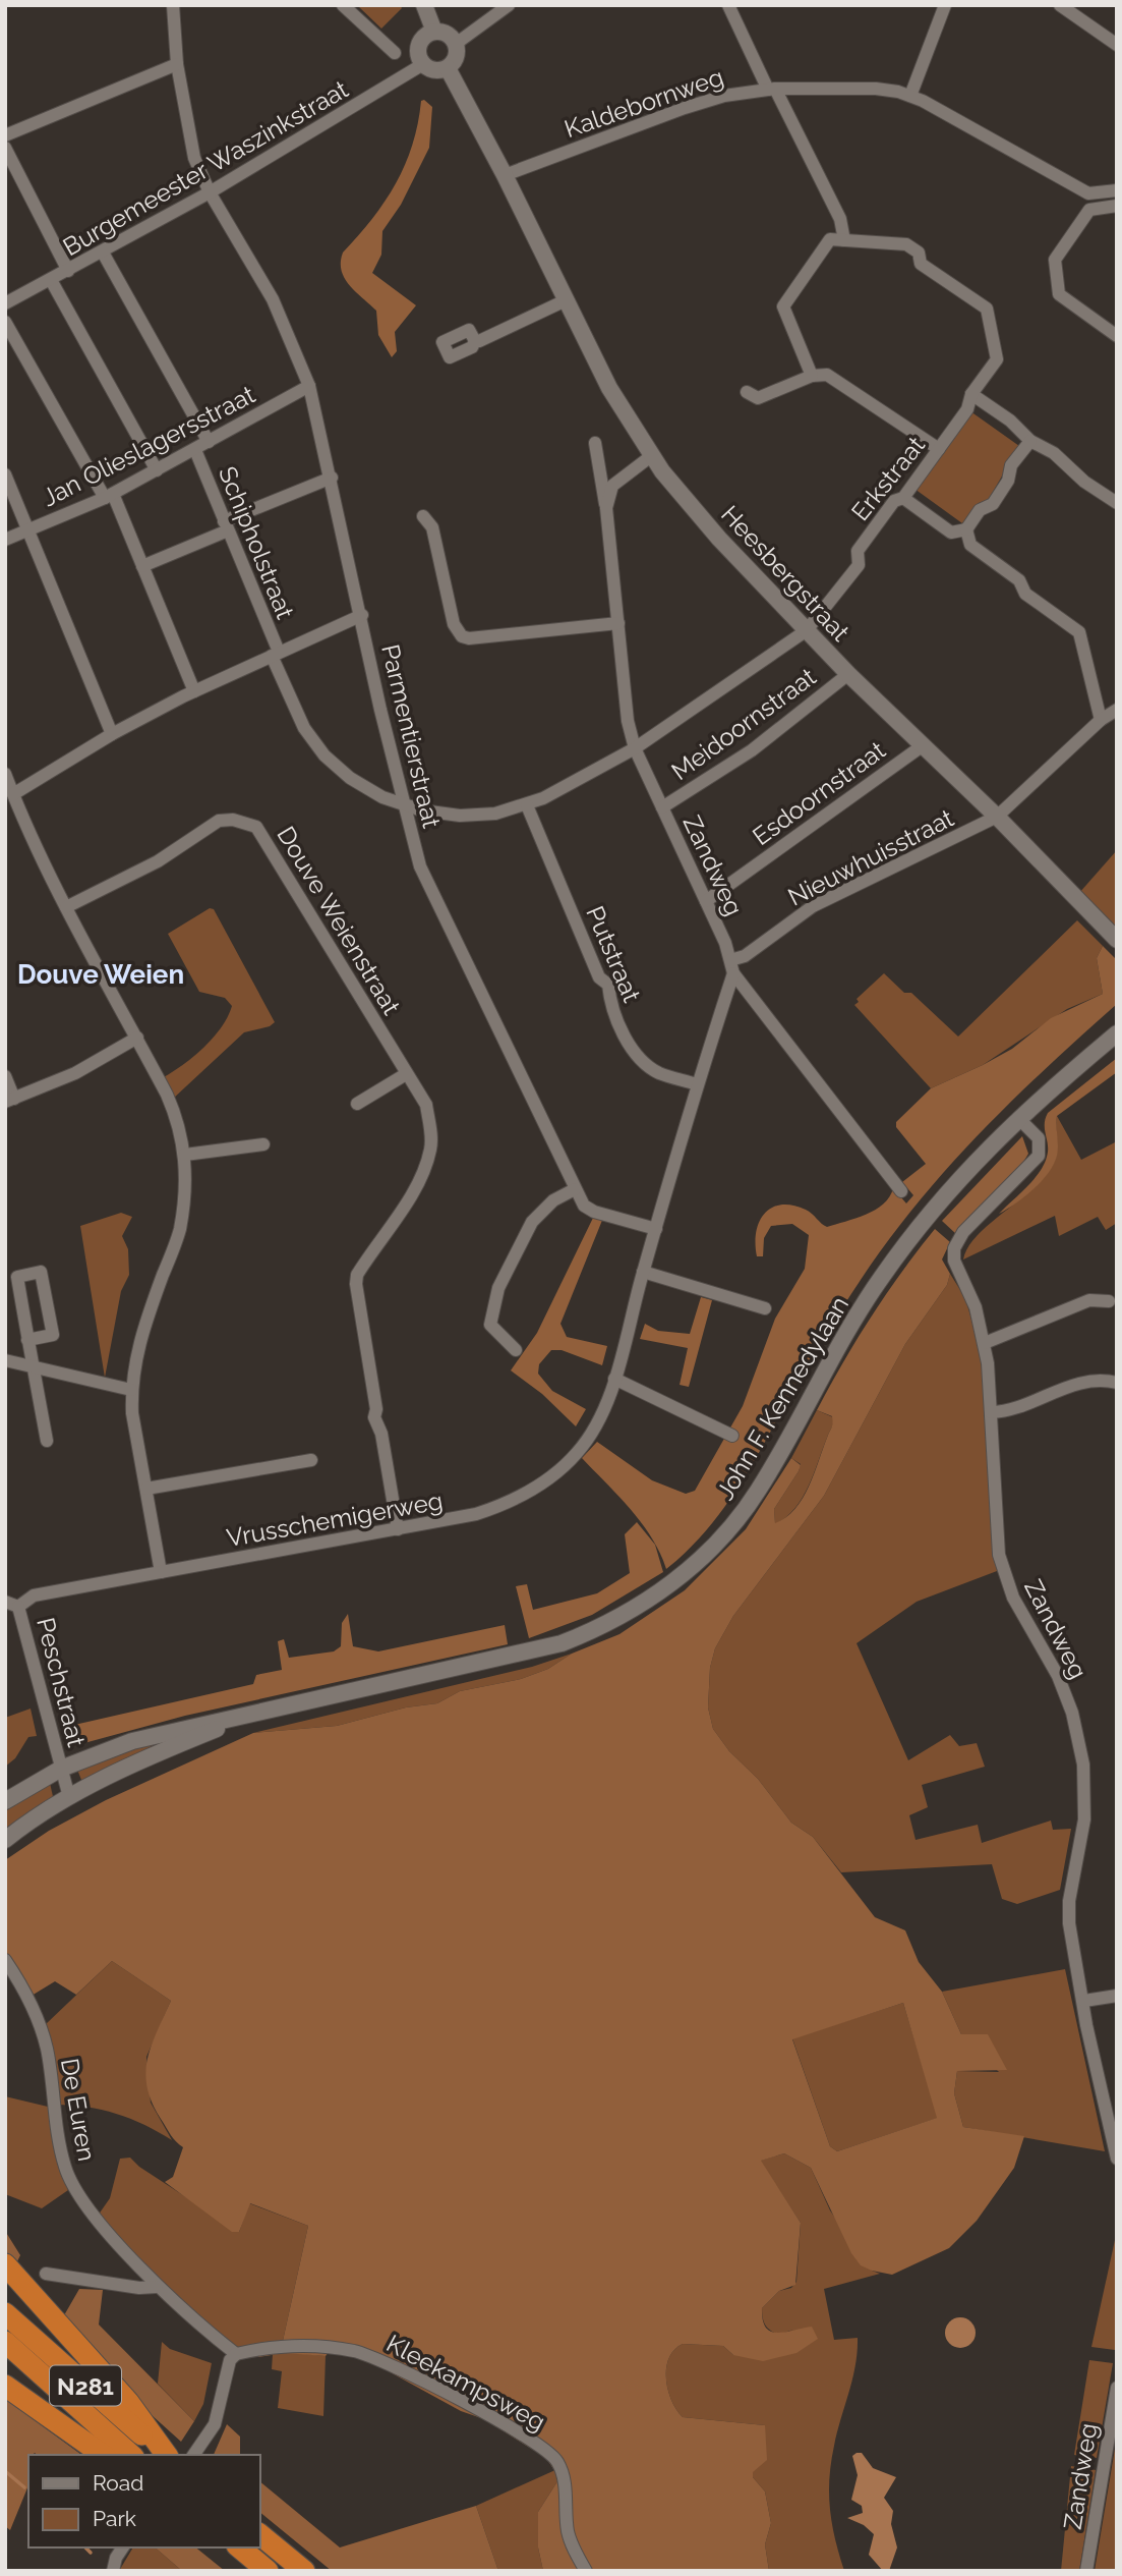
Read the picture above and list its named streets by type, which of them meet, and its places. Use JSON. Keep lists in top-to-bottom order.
{
  "streets": {
    "highway": ["N281"],
    "street": [
      "Kaldebornweg",
      "Burgemeester Waszinkstraat",
      "Jan Olieslagersstraat",
      "Erkstraat",
      "Schipholstraat",
      "Heesbergstraat",
      "Meidoornstraat",
      "Parmentierstraat",
      "Esdoornstraat",
      "Nieuwhuisstraat",
      "Zandweg",
      "Douve Weienstraat",
      "Putstraat",
      "John F. Kennedylaan",
      "Vrusschemigerweg",
      "Peschstraat",
      "De Euren",
      "Kleekampsweg"
    ]
  },
  "crossings": [
    ["Kaldebornweg", "Heesbergstraat"],
    ["Burgemeester Waszinkstraat", "Heesbergstraat"],
    ["Burgemeester Waszinkstraat", "Parmentierstraat"],
    ["Jan Olieslagersstraat", "Schipholstraat"],
    ["Jan Olieslagersstraat", "Parmentierstraat"],
    ["Erkstraat", "Schipholstraat"],
    ["Erkstraat", "Heesbergstraat"],
    ["Erkstraat", "Zandweg"],
    ["Erkstraat", "Putstraat"],
    ["Schipholstraat", "Parmentierstraat"],
    ["Schipholstraat", "Putstraat"],
    ["Heesbergstraat", "Meidoornstraat"],
    ["Heesbergstraat", "Esdoornstraat"],
    ["Heesbergstraat", "Nieuwhuisstraat"],
    ["Meidoornstraat", "Zandweg"],
    ["Parmentierstraat", "Vrusschemigerweg"],
    ["Esdoornstraat", "Zandweg"],
    ["Nieuwhuisstraat", "Zandweg"],
    ["Nieuwhuisstraat", "Vrusschemigerweg"],
    ["Zandweg", "John F. Kennedylaan"],
    ["Zandweg", "Vrusschemigerweg"],
    ["Douve Weienstraat", "Vrusschemigerweg"],
    ["Putstraat", "Vrusschemigerweg"],
    ["John F. Kennedylaan", "Peschstraat"],
    ["Vrusschemigerweg", "Peschstraat"],
    ["De Euren", "Kleekampsweg"]
  ],
  "districts": ["Douve Weien"],
  "legend": ["Road", "Park"]
}
